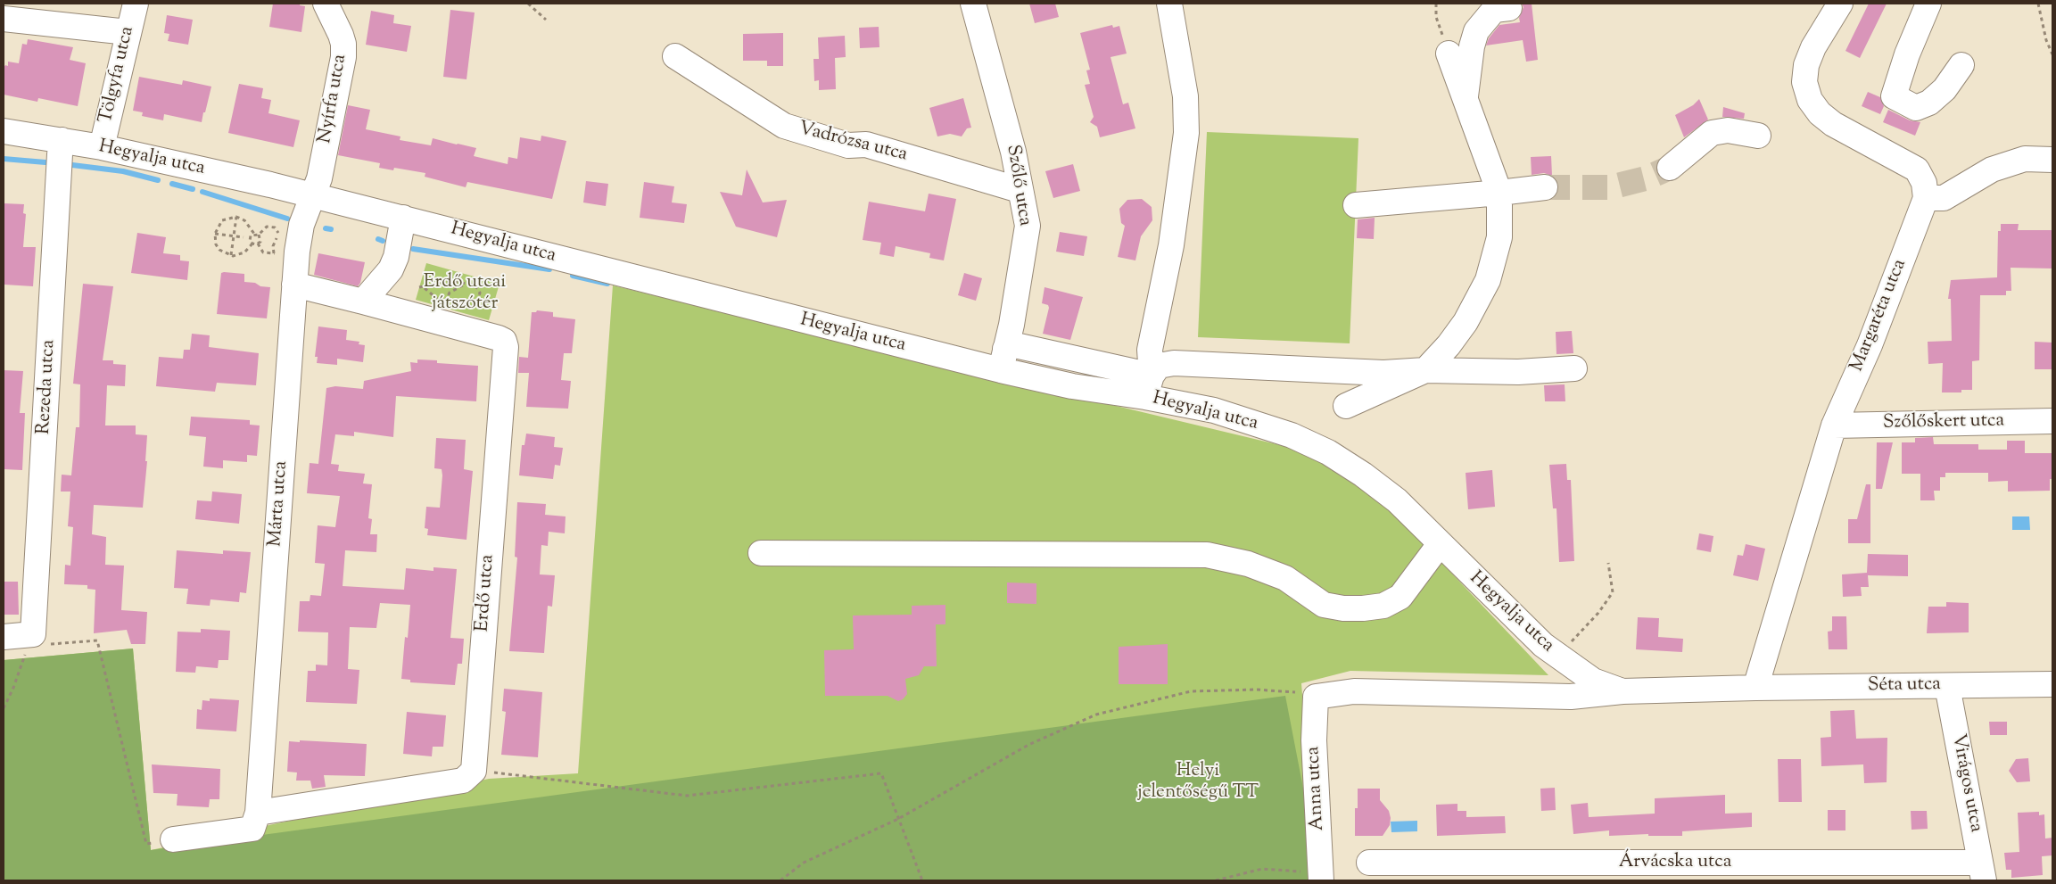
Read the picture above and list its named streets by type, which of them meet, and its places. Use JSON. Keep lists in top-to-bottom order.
{
  "streets": {
    "street": [
      "Tölgyfa utca",
      "Nyírfa utca",
      "Vadrózsa utca",
      "Hegyalja utca",
      "Szőlő utca",
      "Margaréta utca",
      "Rezeda utca",
      "Szőlőskert utca",
      "Márta utca",
      "Erdő utca",
      "Séta utca",
      "Virágos utca",
      "Anna utca",
      "Árvácska utca"
    ]
  },
  "crossings": [
    ["Tölgyfa utca", "Hegyalja utca"],
    ["Nyírfa utca", "Hegyalja utca"],
    ["Nyírfa utca", "Márta utca"],
    ["Vadrózsa utca", "Szőlő utca"],
    ["Hegyalja utca", "Szőlő utca"],
    ["Hegyalja utca", "Rezeda utca"],
    ["Hegyalja utca", "Márta utca"],
    ["Hegyalja utca", "Séta utca"],
    ["Margaréta utca", "Szőlőskert utca"],
    ["Margaréta utca", "Séta utca"],
    ["Márta utca", "Erdő utca"],
    ["Séta utca", "Virágos utca"],
    ["Séta utca", "Anna utca"],
    ["Virágos utca", "Árvácska utca"]
  ],
  "parks": ["Erdő utcai játszótér", "Helyi jelentőségű TT"]
}
